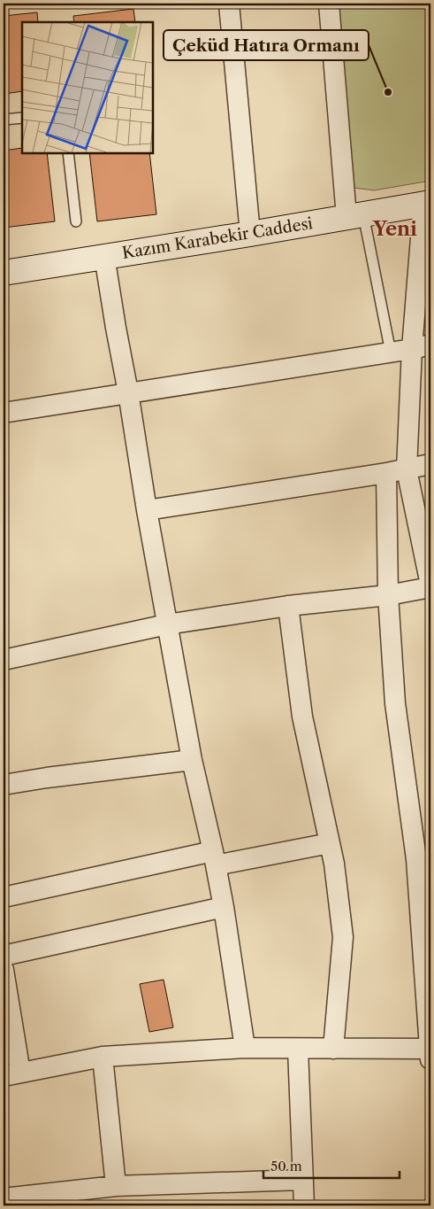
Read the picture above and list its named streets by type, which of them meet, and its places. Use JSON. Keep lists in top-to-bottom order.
{
  "streets": {
    "street": ["Kazım Karabekir Caddesi"]
  },
  "districts": ["Yeni"],
  "places": ["Çeküd Hatıra Ormanı"],
  "scale_bar": "50 m"
}
